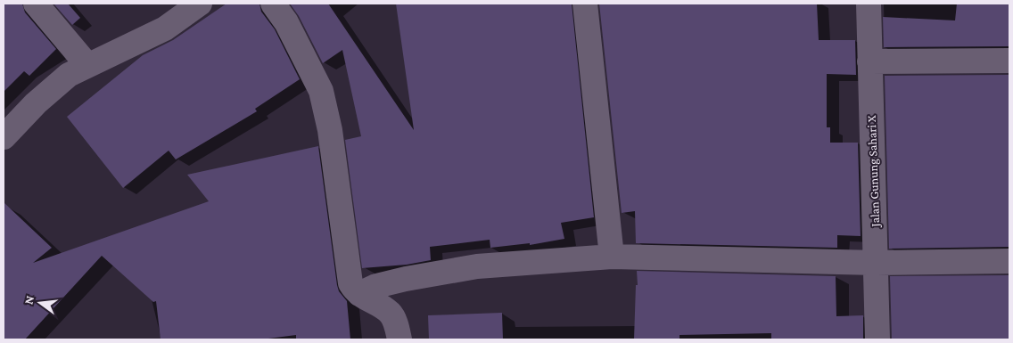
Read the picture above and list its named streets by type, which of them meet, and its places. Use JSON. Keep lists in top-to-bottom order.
{
  "streets": {
    "street": ["Jalan Gunung Sahari X"]
  },
  "north": "left"
}
